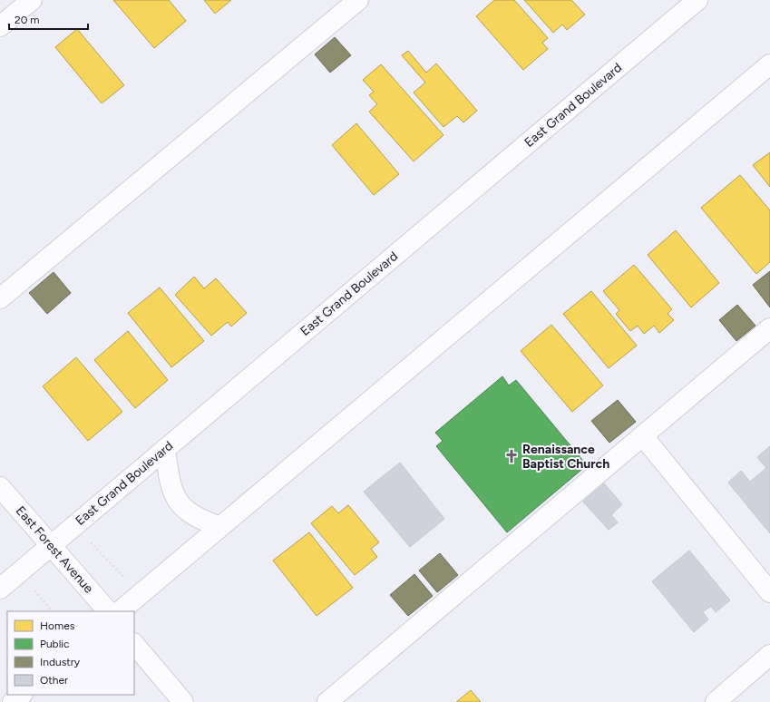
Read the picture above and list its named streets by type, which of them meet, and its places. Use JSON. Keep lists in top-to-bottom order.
{
  "streets": {
    "main road": ["East Grand Boulevard", "East Forest Avenue"]
  },
  "crossings": [
    ["East Grand Boulevard", "East Forest Avenue"]
  ],
  "places": {
    "church": ["Renaissance Baptist Church"]
  },
  "legend": [
    "Homes",
    "Public",
    "Industry",
    "Other"
  ],
  "scale_bar": "20 m"
}
